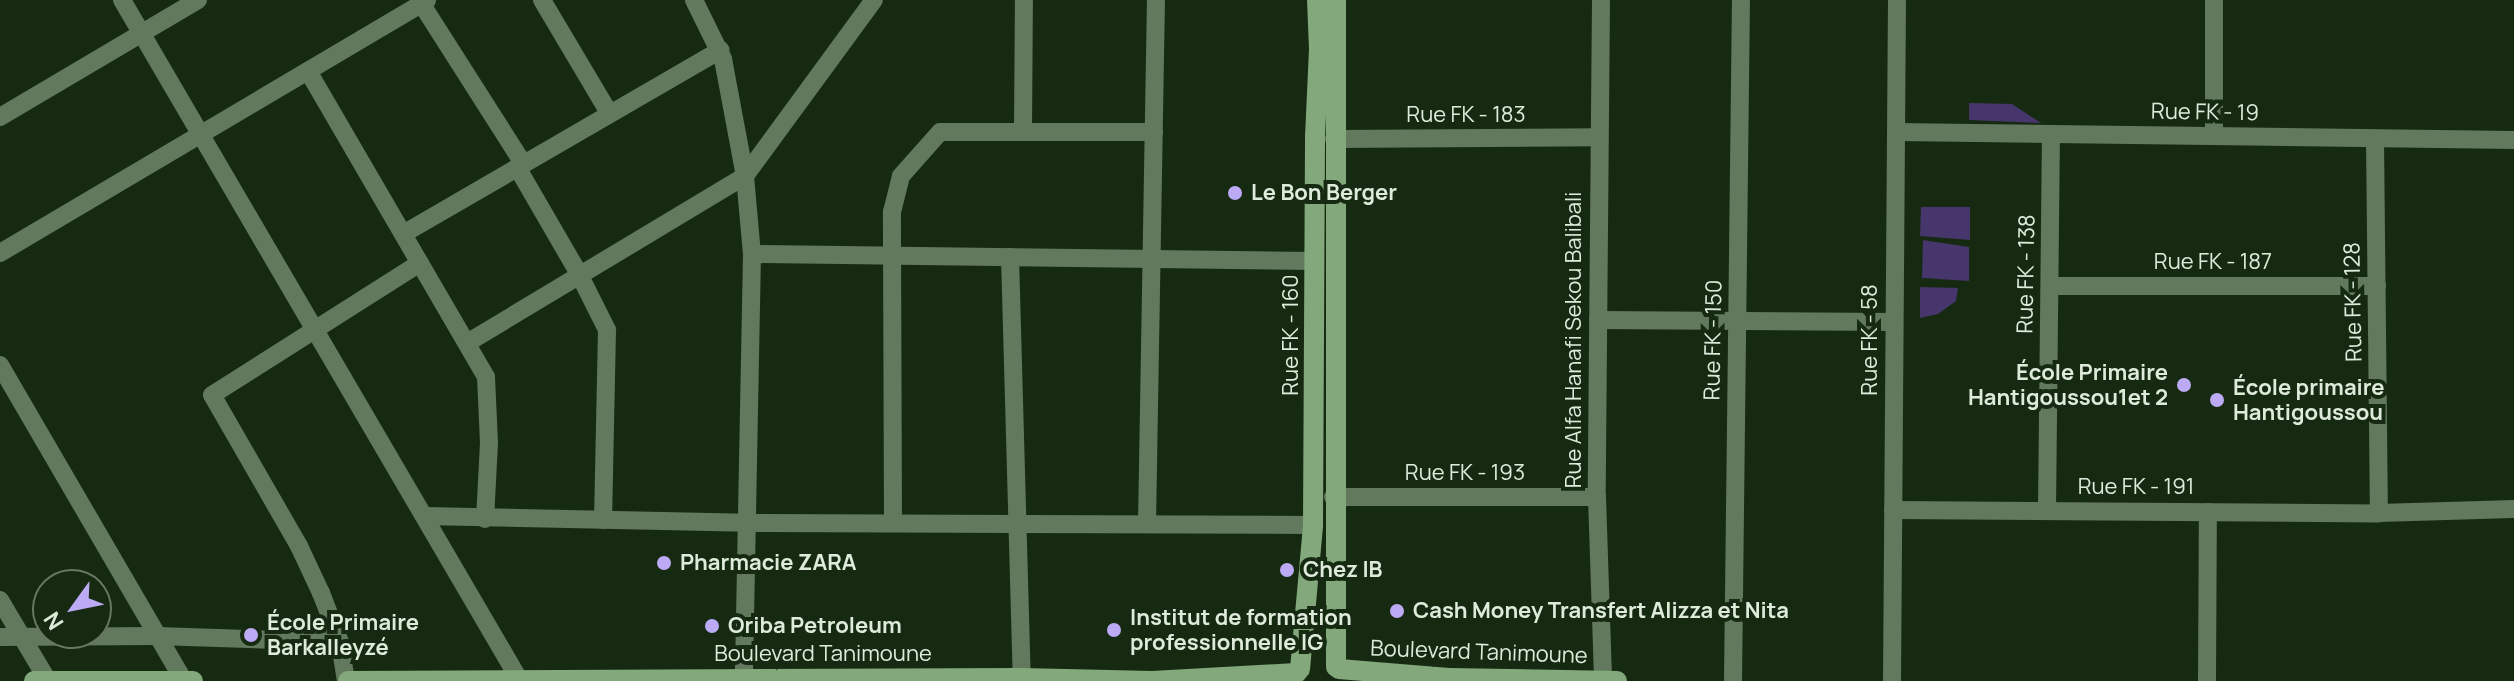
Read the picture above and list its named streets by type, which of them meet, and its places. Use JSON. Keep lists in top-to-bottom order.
{
  "streets": {
    "main road": ["Rue FK - 160", "Boulevard Tanimoune"],
    "street": [
      "Rue FK - 19",
      "Rue FK - 183",
      "Rue FK - 187",
      "Rue FK - 138",
      "Rue FK - 128",
      "Rue Alfa Hanafi Sekou Balibali",
      "Rue FK - 150",
      "Rue FK - 58",
      "Rue FK - 193",
      "Rue FK - 191"
    ]
  },
  "crossings": [
    ["Rue FK - 19", "Rue FK - 138"],
    ["Rue FK - 19", "Rue FK - 128"],
    ["Rue FK - 19", "Rue FK - 58"],
    ["Rue FK - 183", "Rue FK - 160"],
    ["Rue FK - 183", "Rue Alfa Hanafi Sekou Balibali"],
    ["Rue FK - 187", "Rue FK - 138"],
    ["Rue FK - 187", "Rue FK - 128"],
    ["Rue FK - 138", "Rue FK - 191"],
    ["Rue FK - 128", "Rue FK - 191"],
    ["Rue FK - 160", "Rue FK - 193"],
    ["Rue FK - 160", "Boulevard Tanimoune"],
    ["Rue Alfa Hanafi Sekou Balibali", "Rue FK - 193"],
    ["Rue Alfa Hanafi Sekou Balibali", "Boulevard Tanimoune"],
    ["Rue FK - 58", "Rue FK - 191"]
  ],
  "places": [
    "Le Bon Berger",
    "École Primaire Hantigoussou1et 2",
    "École primaire Hantigoussou",
    "Pharmacie ZARA",
    "Chez IB",
    "Cash Money Transfert Alizza et Nita",
    "Oriba Petroleum",
    "Institut de formation professionnelle IG",
    "École Primaire Barkalleyzé"
  ],
  "north": "bottom left"
}
